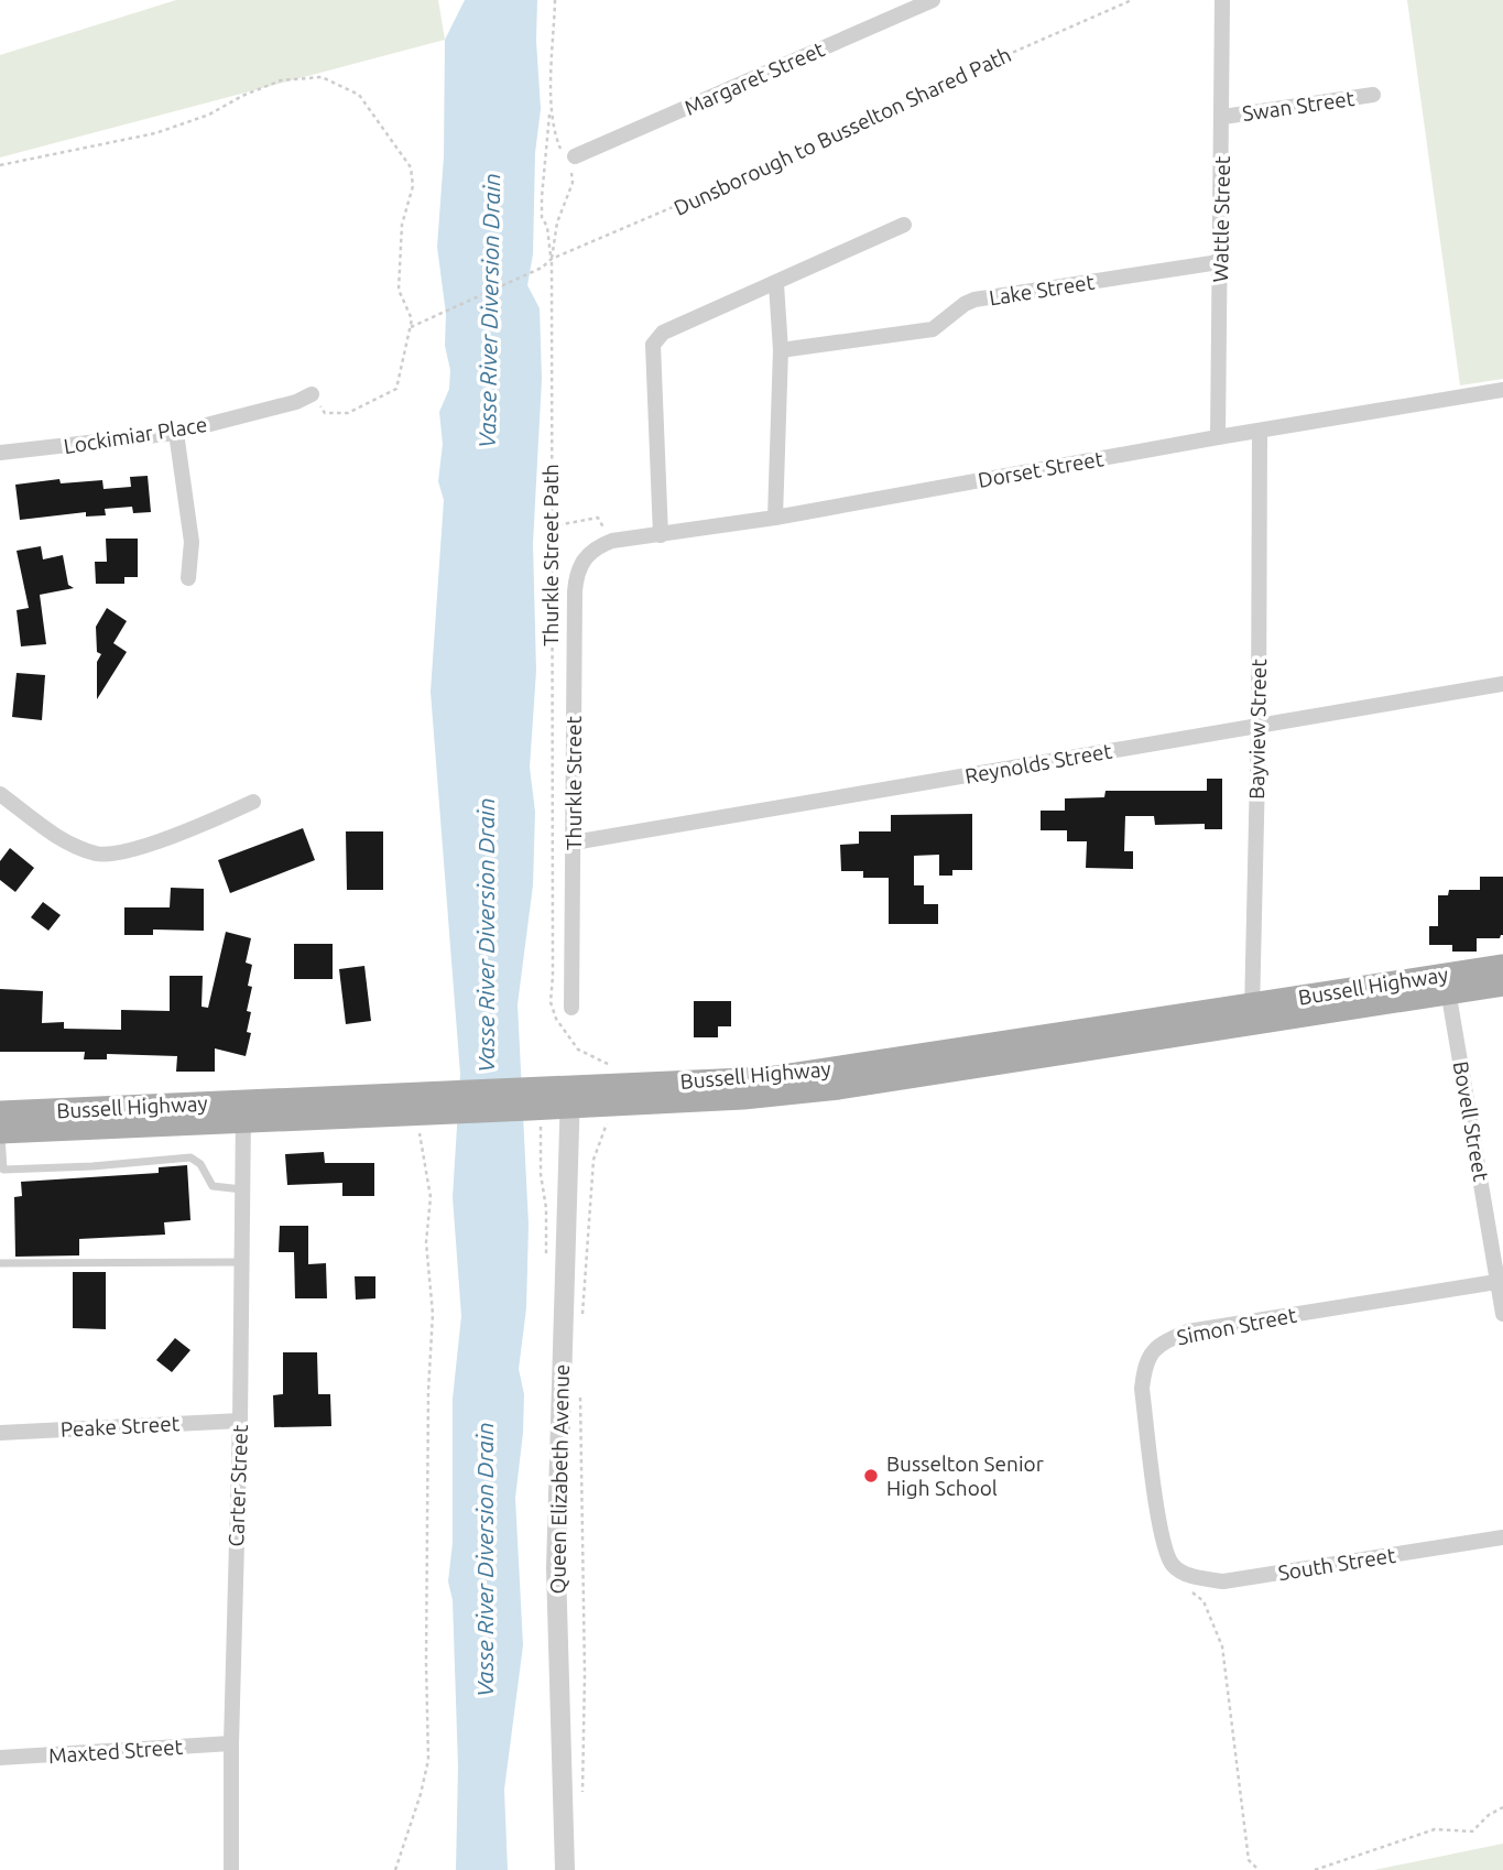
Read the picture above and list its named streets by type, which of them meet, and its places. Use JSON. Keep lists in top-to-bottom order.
{
  "streets": {
    "main road": ["Bussell Highway"],
    "street": [
      "Margaret Street",
      "Swan Street",
      "Wattle Street",
      "Lake Street",
      "Lockimiar Place",
      "Dorset Street",
      "Bayview Street",
      "Reynolds Street",
      "Thurkle Street",
      "Bovell Street",
      "Simon Street",
      "Peake Street",
      "Queen Elizabeth Avenue",
      "Carter Street",
      "South Street",
      "Maxted Street"
    ],
    "path": ["Dunsborough to Busselton Shared Path", "Thurkle Street Path"]
  },
  "crossings": [
    ["Margaret Street", "Thurkle Street Path"],
    ["Swan Street", "Wattle Street"],
    ["Dunsborough to Busselton Shared Path", "Thurkle Street Path"],
    ["Wattle Street", "Lake Street"],
    ["Wattle Street", "Dorset Street"],
    ["Dorset Street", "Bayview Street"],
    ["Dorset Street", "Thurkle Street"],
    ["Thurkle Street Path", "Bussell Highway"],
    ["Bayview Street", "Reynolds Street"],
    ["Bayview Street", "Bussell Highway"],
    ["Reynolds Street", "Thurkle Street"],
    ["Bussell Highway", "Bovell Street"],
    ["Bussell Highway", "Queen Elizabeth Avenue"],
    ["Bussell Highway", "Carter Street"],
    ["Bovell Street", "Simon Street"],
    ["Simon Street", "South Street"],
    ["Peake Street", "Carter Street"],
    ["Carter Street", "Maxted Street"]
  ],
  "water": ["Vasse River Diversion Drain"],
  "places": ["Busselton Senior High School"]
}
